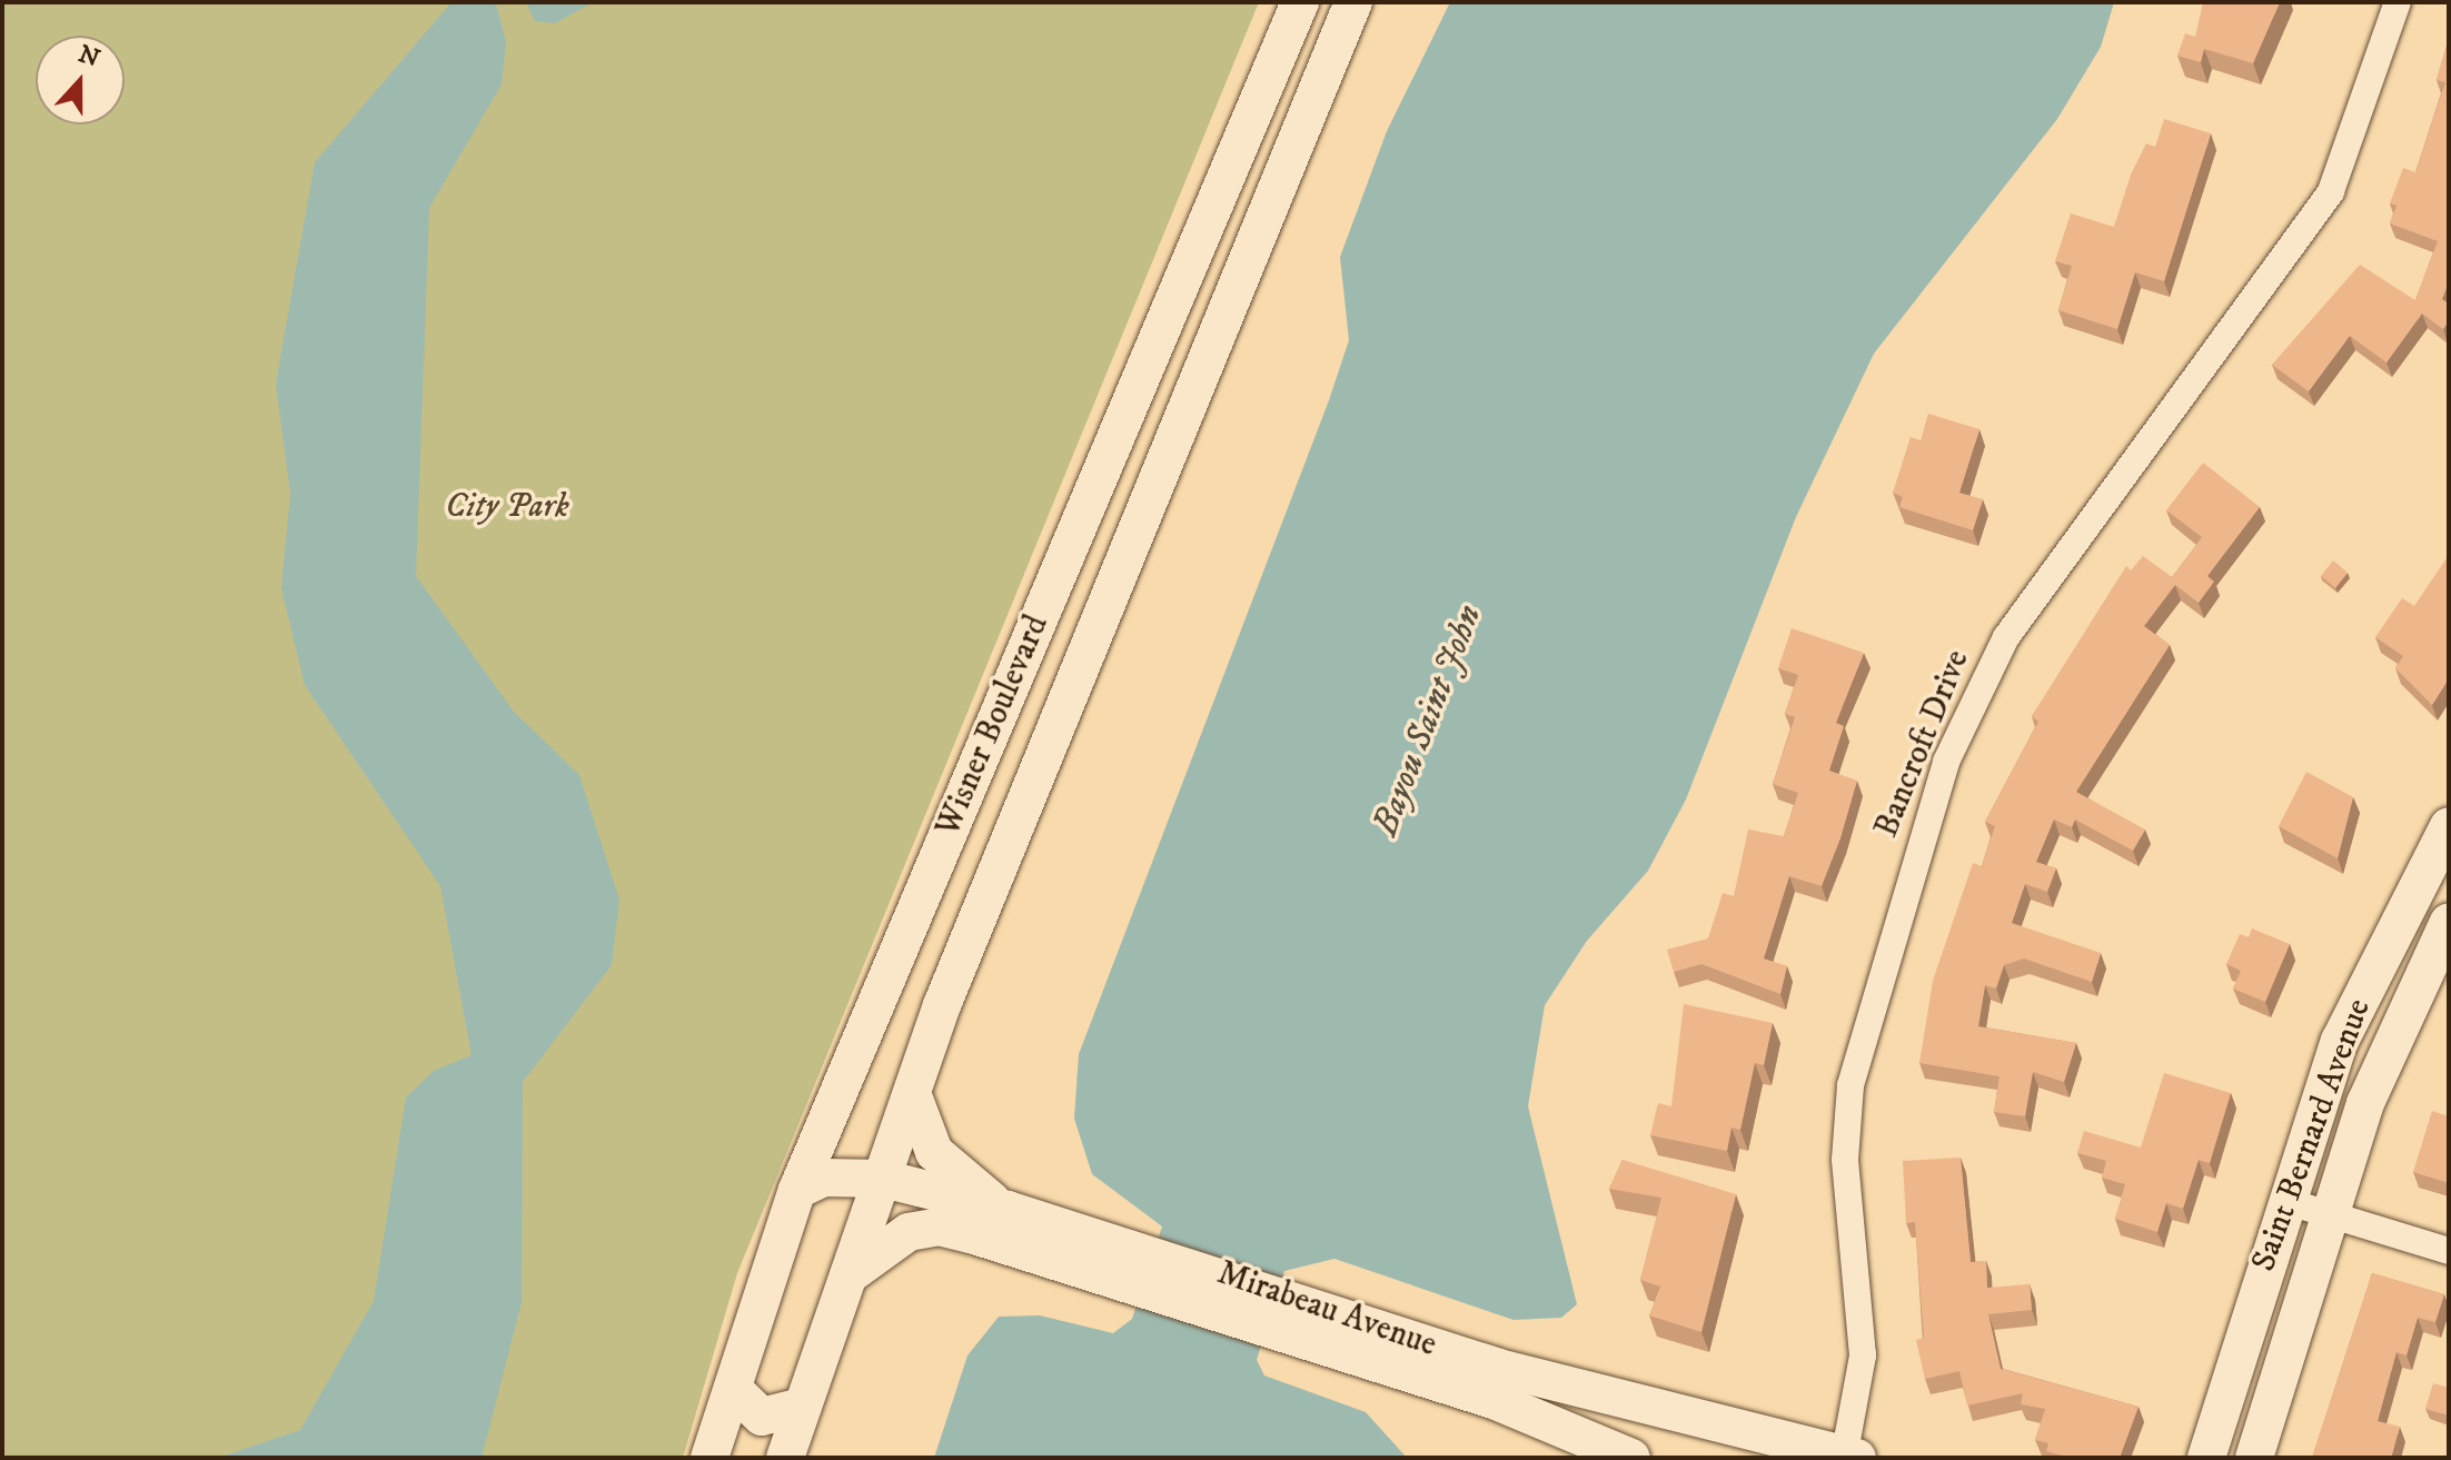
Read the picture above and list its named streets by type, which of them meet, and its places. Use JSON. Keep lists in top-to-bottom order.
{
  "streets": {
    "street": [
      "Wisner Boulevard",
      "Bancroft Drive",
      "Saint Bernard Avenue",
      "Mirabeau Avenue"
    ]
  },
  "crossings": [
    ["Wisner Boulevard", "Mirabeau Avenue"],
    ["Bancroft Drive", "Mirabeau Avenue"]
  ],
  "water": ["Bayou Saint John"],
  "parks": ["City Park"],
  "north": "top"
}
